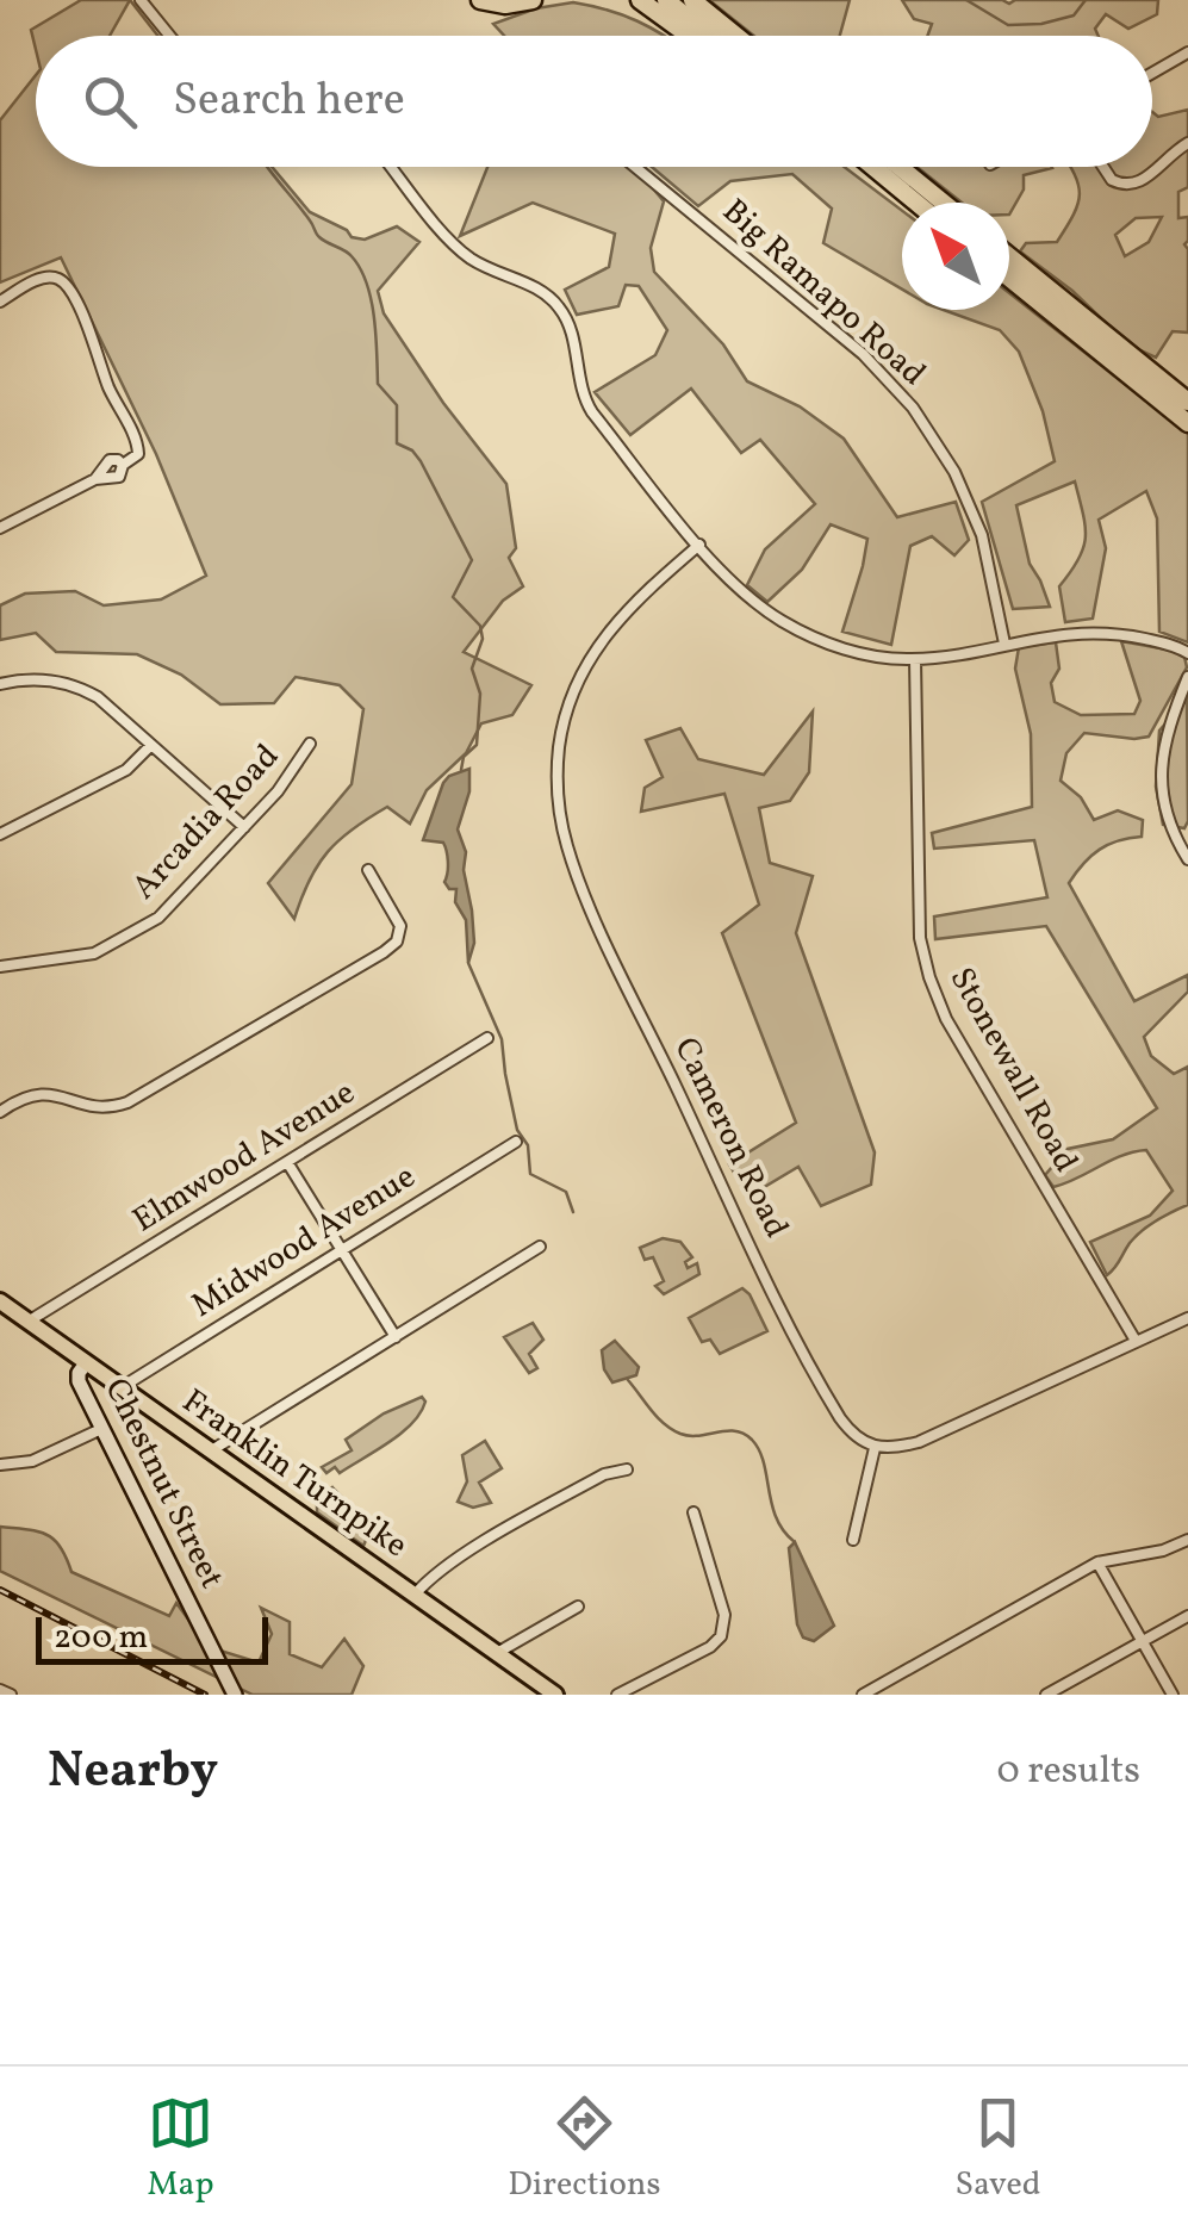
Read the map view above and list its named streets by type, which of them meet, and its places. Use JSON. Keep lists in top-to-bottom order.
{
  "streets": {
    "main road": ["Franklin Turnpike"],
    "street": [
      "Big Ramapo Road",
      "Arcadia Road",
      "Stonewall Road",
      "Cameron Road",
      "Elmwood Avenue",
      "Midwood Avenue",
      "Chestnut Street"
    ]
  },
  "crossings": [
    ["Elmwood Avenue", "Franklin Turnpike"],
    ["Midwood Avenue", "Franklin Turnpike"],
    ["Franklin Turnpike", "Chestnut Street"]
  ],
  "scale_bar": "200 m",
  "north": "top left",
  "page": {
    "search": "Search here",
    "scale": "200 m",
    "heading": ["Nearby", "0 results"],
    "nav": ["Map", "Directions", "Saved"]
  }
}
